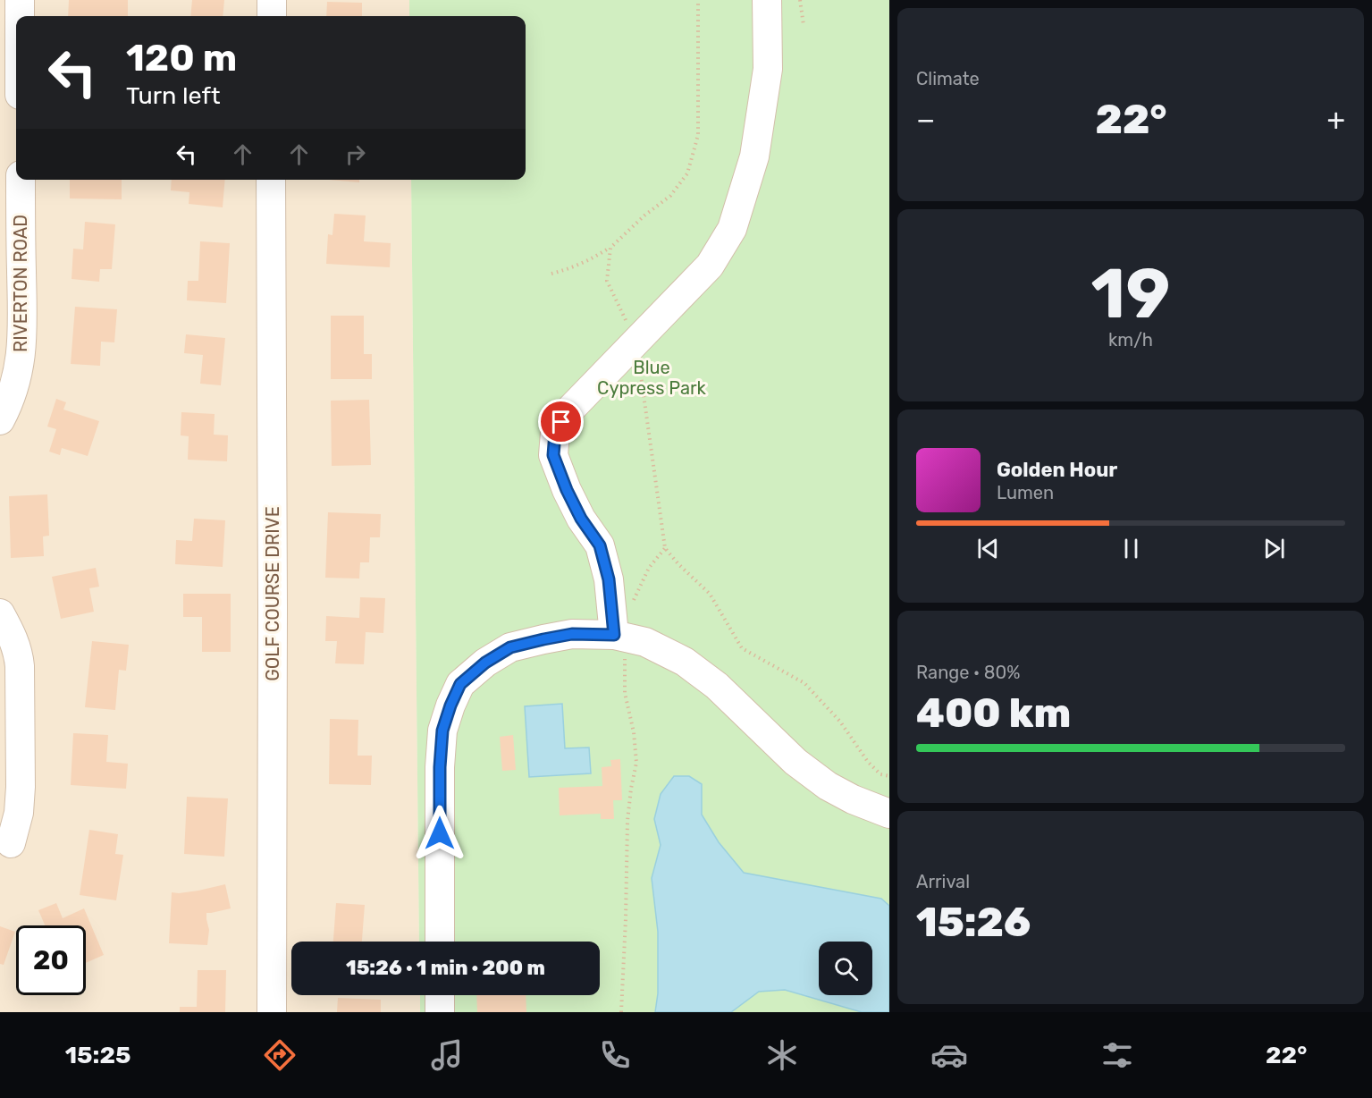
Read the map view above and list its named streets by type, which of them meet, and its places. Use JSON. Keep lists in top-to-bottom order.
{
  "streets": {
    "street": ["RIVERTON ROAD", "GOLF COURSE DRIVE"]
  },
  "parks": ["Blue Cypress Park"],
  "page": {
    "tile": [
      "Climate",
      ["19", "km/h"],
      ["Range · 80%", "400 km"],
      ["Arrival", "15:26"]
    ],
    "turn": ["120 m", "Turn left"],
    "heat": ["−", "22°", "+"],
    "song": ["Golden Hour", "Lumen"],
    "limit": "20",
    "trip": "15:26 · 1 min · 200 m",
    "tabs": ["15:25", "22°"]
  }
}
